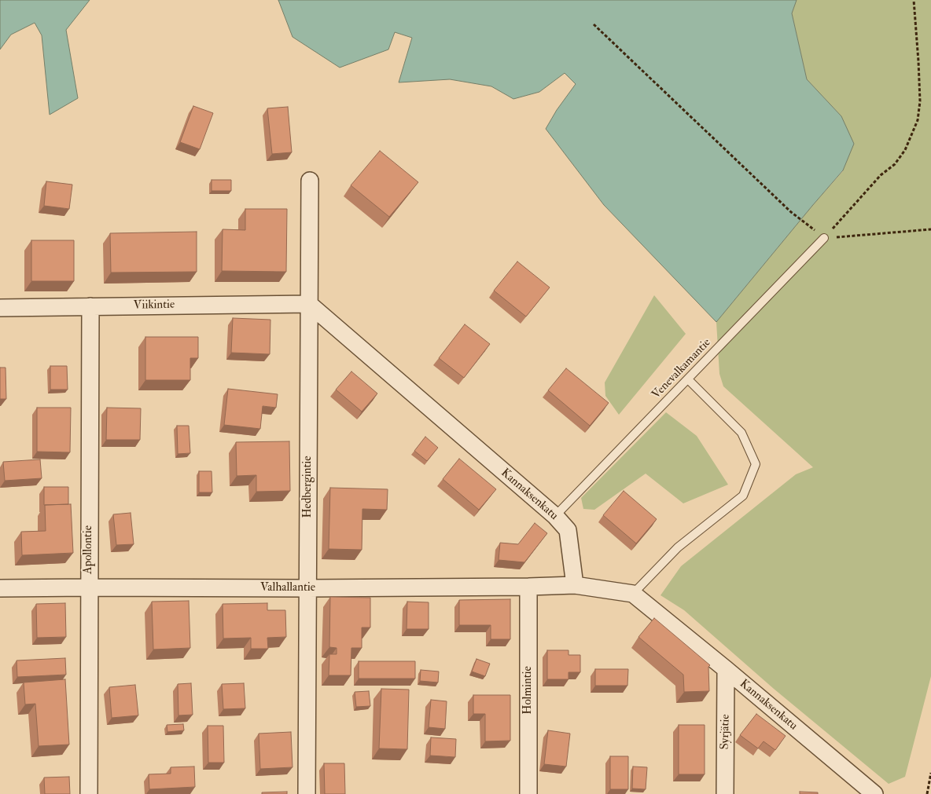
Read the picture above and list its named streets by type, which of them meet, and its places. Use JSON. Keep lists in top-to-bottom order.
{
  "streets": {
    "street": [
      "Viikintie",
      "Hedbergintie",
      "Kannaksenkatu",
      "Apollontie",
      "Valhallantie",
      "Holmintie",
      "Syrjätie"
    ],
    "lane": ["Venevalkamantie"]
  },
  "crossings": [
    ["Viikintie", "Hedbergintie"],
    ["Viikintie", "Kannaksenkatu"],
    ["Viikintie", "Apollontie"],
    ["Venevalkamantie", "Kannaksenkatu"],
    ["Hedbergintie", "Kannaksenkatu"],
    ["Hedbergintie", "Valhallantie"],
    ["Kannaksenkatu", "Valhallantie"],
    ["Kannaksenkatu", "Syrjätie"],
    ["Apollontie", "Valhallantie"],
    ["Valhallantie", "Holmintie"]
  ]
}
